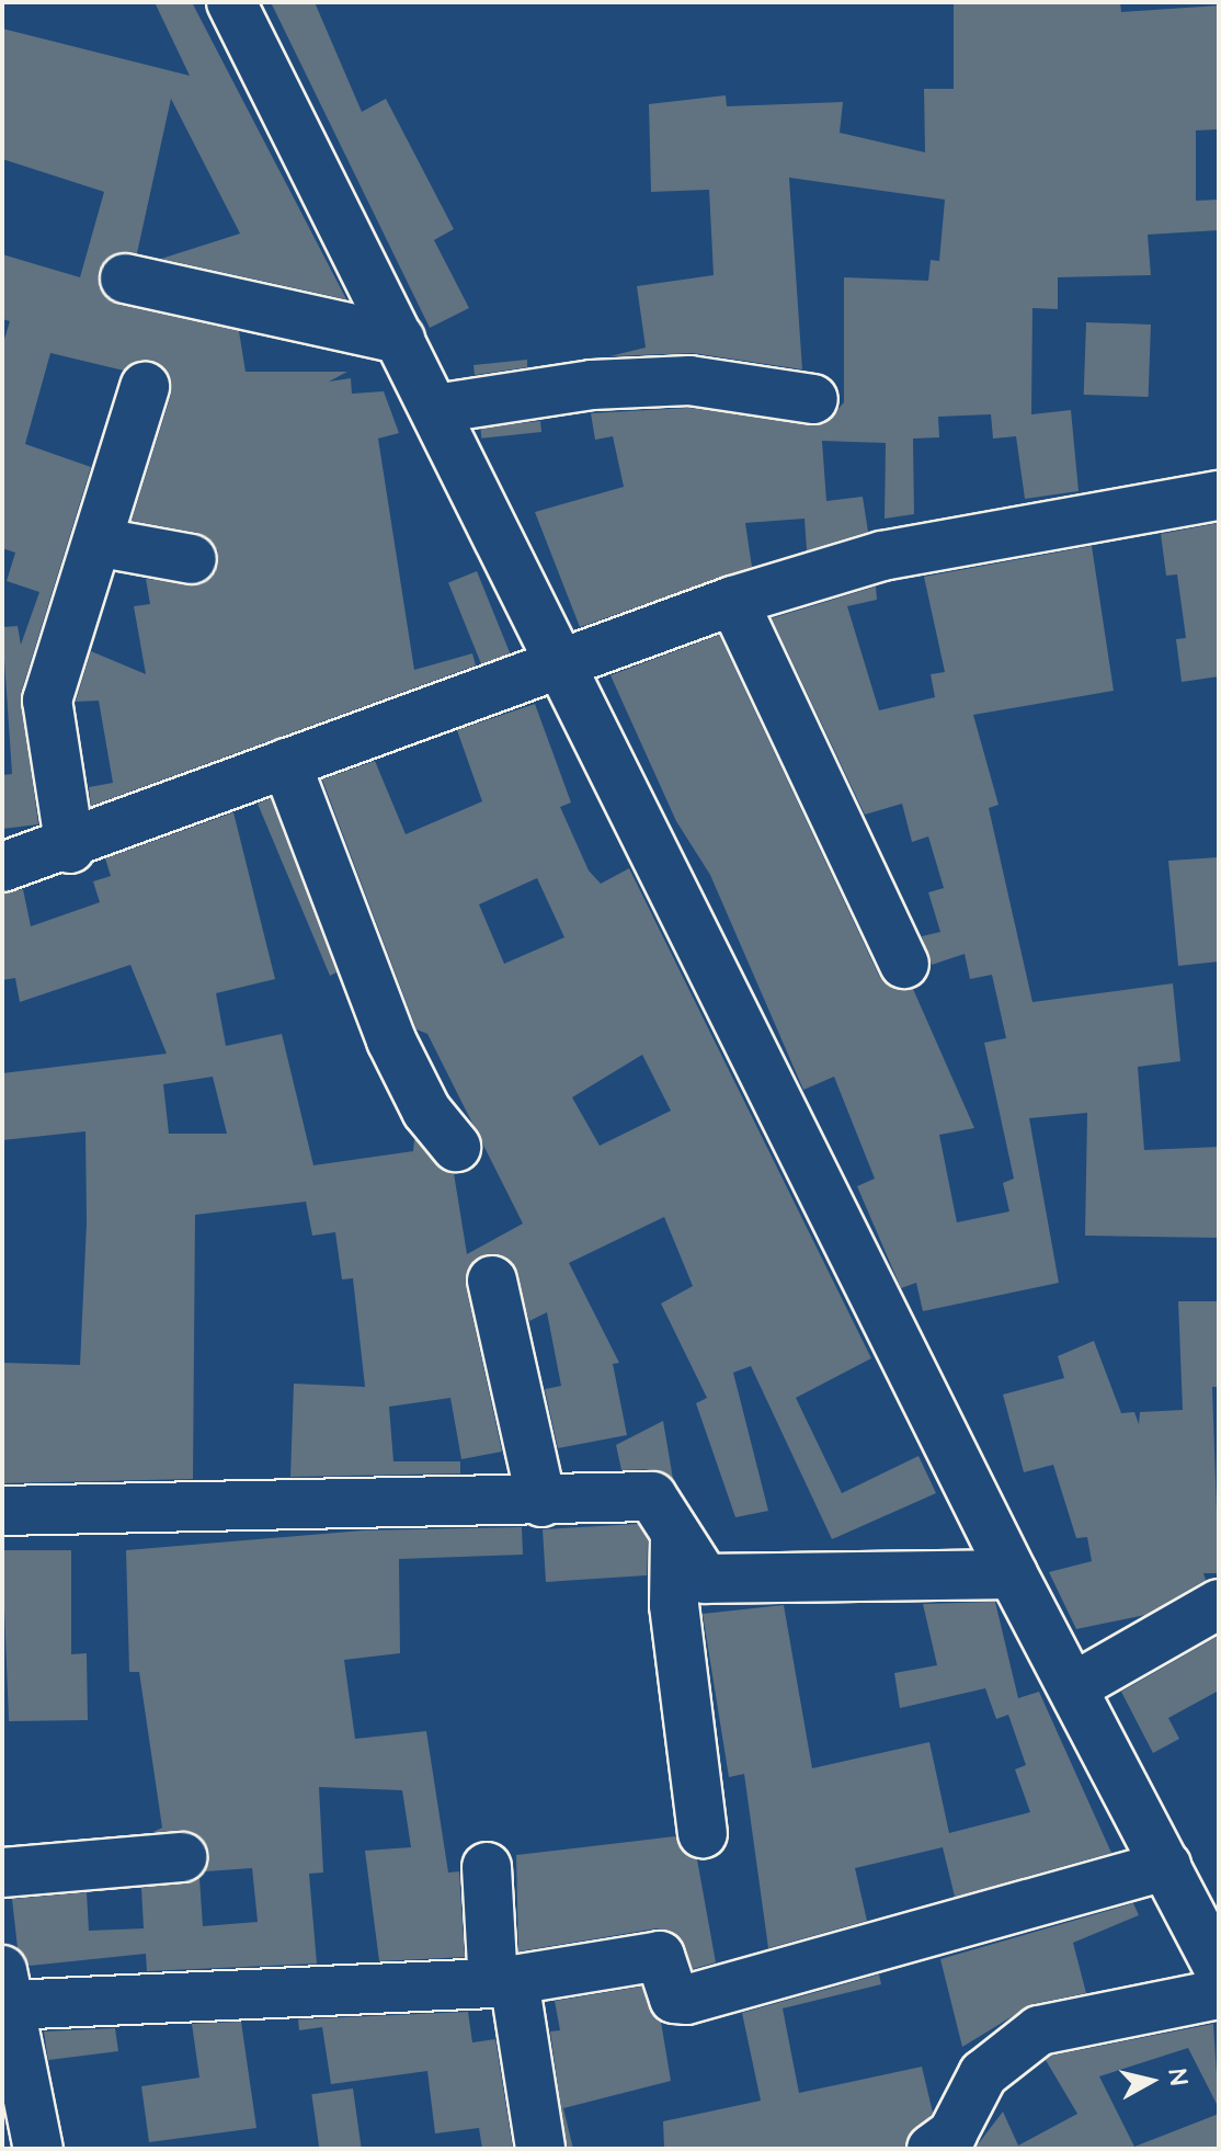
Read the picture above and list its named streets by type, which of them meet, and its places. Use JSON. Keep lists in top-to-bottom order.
{
  "north": "right"
}
